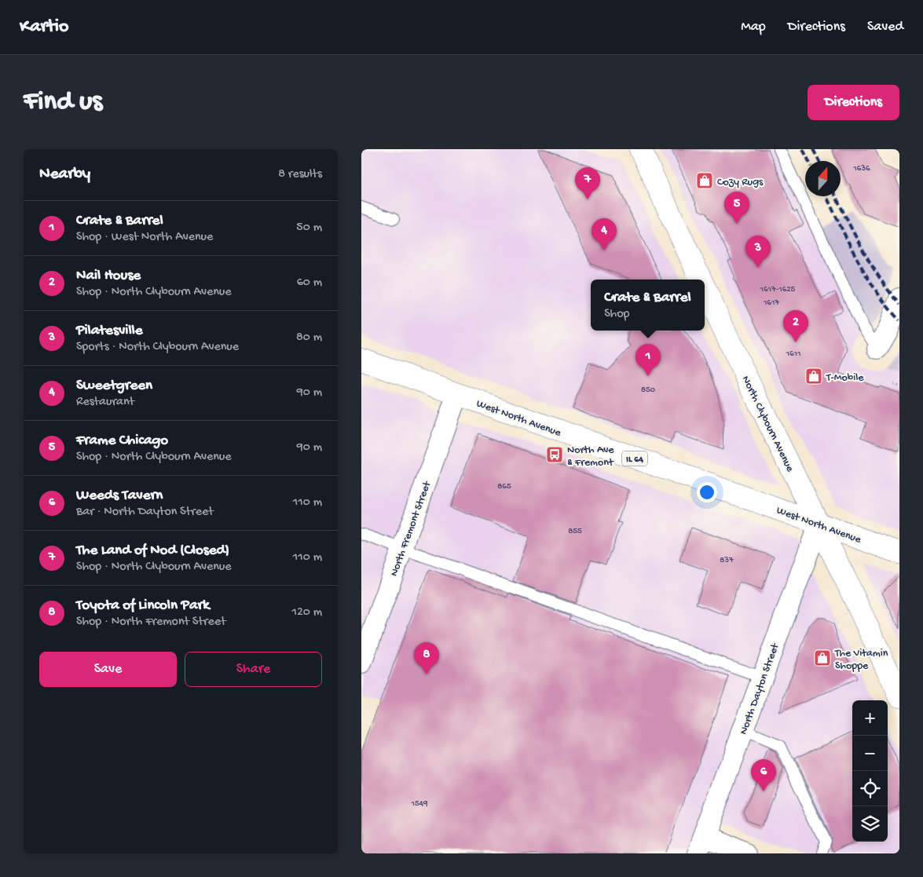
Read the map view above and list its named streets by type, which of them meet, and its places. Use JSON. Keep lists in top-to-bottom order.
{
  "streets": {
    "main road": ["West North Avenue", "North Clybourn Avenue", "IL 64"],
    "street": ["North Fremont Street", "North Dayton Street"]
  },
  "crossings": [
    ["West North Avenue", "North Clybourn Avenue"],
    ["West North Avenue", "North Fremont Street"],
    ["West North Avenue", "North Dayton Street"],
    ["North Clybourn Avenue", "North Dayton Street"]
  ],
  "places": {
    "shop": ["Cozy Rugs", "T-Mobile", "The Vitamin Shoppe"],
    "bus stop": ["North Ave & Fremont"]
  },
  "house_numbers": [
    "1636",
    "1617-1625",
    "1617",
    "1611",
    "850",
    "865",
    "855",
    "837",
    "1549"
  ],
  "north": "top",
  "page": {
    "header": "Kartio",
    "nav": ["Map", "Directions", "Saved"],
    "buttons": [
      "Directions",
      ["Save", "Share"]
    ],
    "title": "Find us",
    "heading": ["Nearby", "8 results"],
    "pins": [
      "7",
      "5",
      "4",
      "3",
      "2",
      "1",
      "8",
      "6"
    ],
    "list": [
      {
        "mark": "1",
        "name": "Crate & Barrel",
        "note": "Shop · West North Avenue",
        "value": "50 m"
      },
      {
        "mark": "2",
        "name": "Nail House",
        "note": "Shop · North Clybourn Avenue",
        "value": "60 m"
      },
      {
        "mark": "3",
        "name": "Pilatesville",
        "note": "Sports · North Clybourn Avenue",
        "value": "80 m"
      },
      {
        "mark": "4",
        "name": "Sweetgreen",
        "note": "Restaurant",
        "value": "90 m"
      },
      {
        "mark": "5",
        "name": "Frame Chicago",
        "note": "Shop · North Clybourn Avenue",
        "value": "90 m"
      },
      {
        "mark": "6",
        "name": "Weeds Tavern",
        "note": "Bar · North Dayton Street",
        "value": "110 m"
      },
      {
        "mark": "7",
        "name": "The Land of Nod (Closed)",
        "note": "Shop · North Clybourn Avenue",
        "value": "110 m"
      },
      {
        "mark": "8",
        "name": "Toyota of Lincoln Park",
        "note": "Shop · North Fremont Street",
        "value": "120 m"
      }
    ],
    "popup": ["Crate & Barrel", "Shop"],
    "map_buttons": ["+", "−"]
  }
}
